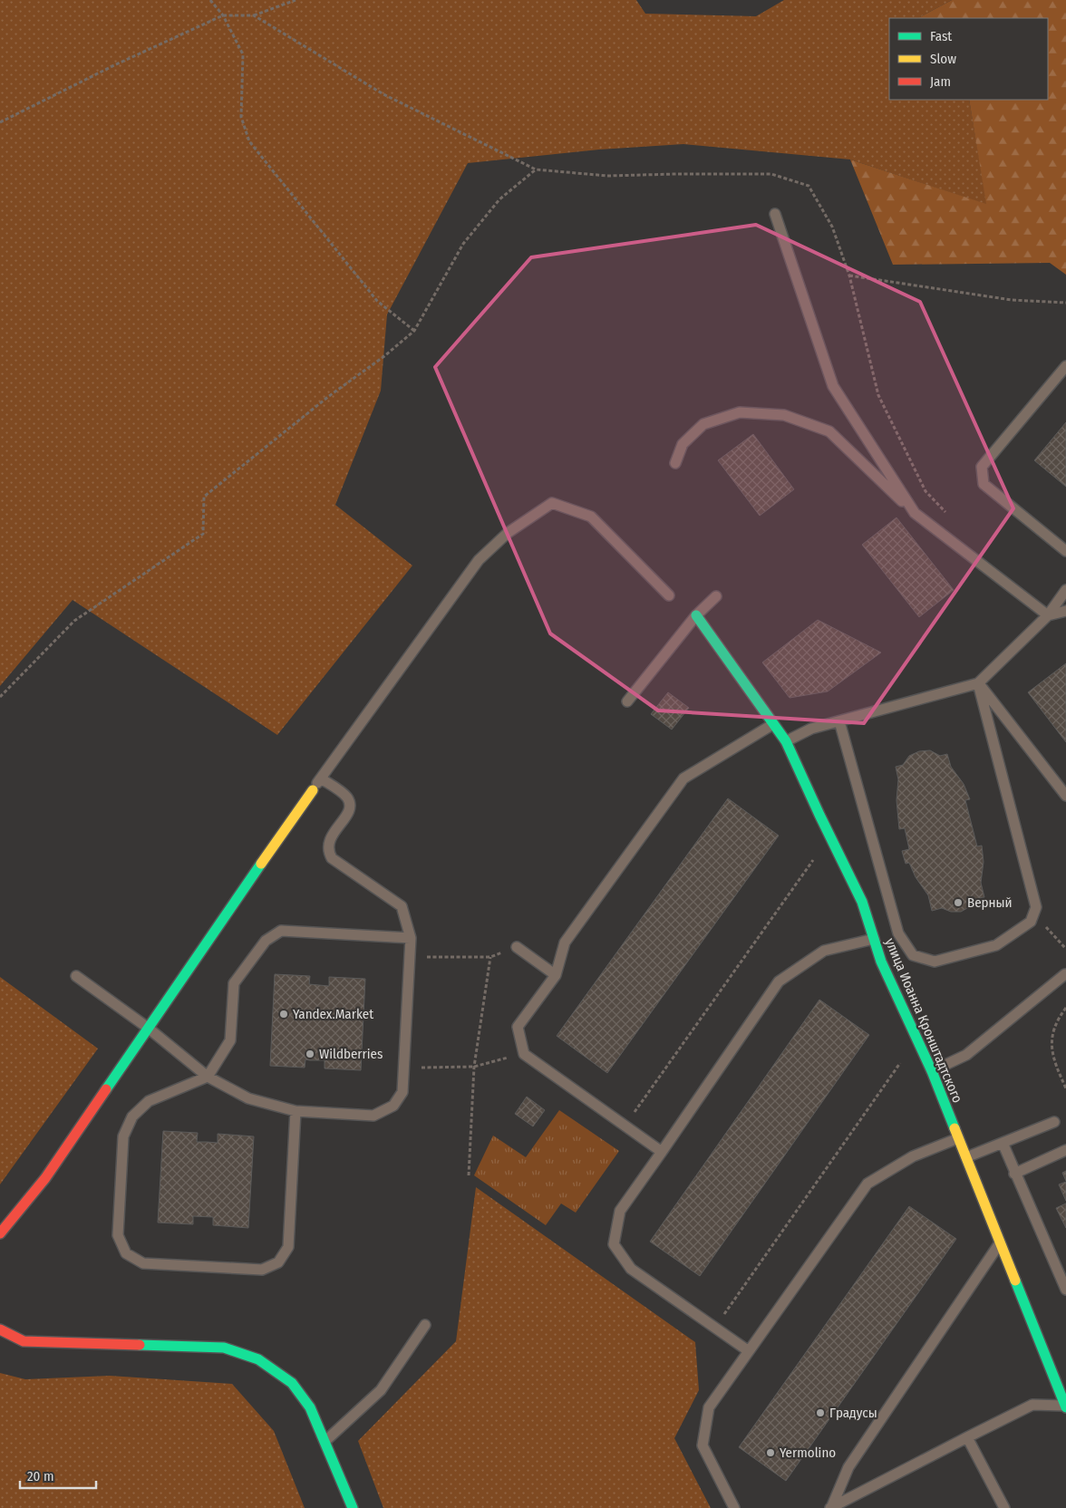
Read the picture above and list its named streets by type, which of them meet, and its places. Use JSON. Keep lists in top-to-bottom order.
{
  "streets": {
    "street": ["улица Иоанна Кронштадтского"]
  },
  "places": [
    "Верный",
    "Yandex.Market",
    "Wildberries",
    "Градусы",
    "Yermolino"
  ],
  "legend": ["Fast", "Slow", "Jam"],
  "scale_bar": "20 m"
}
